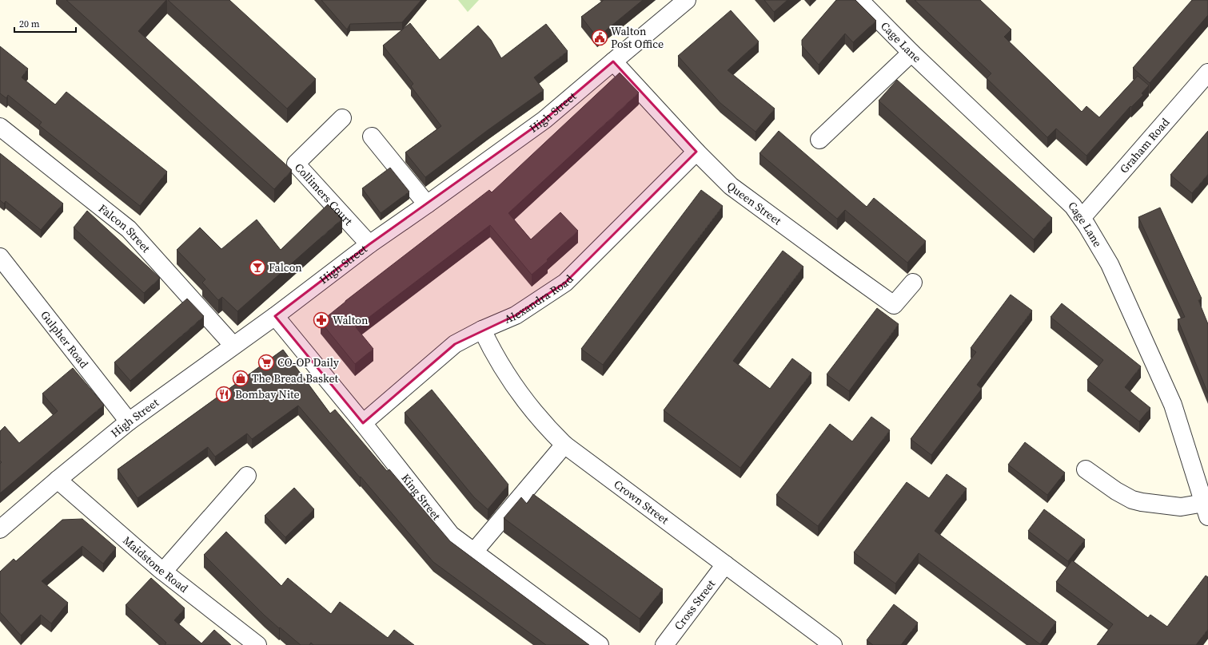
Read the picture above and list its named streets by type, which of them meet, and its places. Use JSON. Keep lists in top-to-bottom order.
{
  "streets": {
    "street": [
      "Cage Lane",
      "High Street",
      "Graham Road",
      "Collimers Court",
      "Queen Street",
      "Falcon Street",
      "Alexandra Road",
      "Gulpher Road",
      "King Street",
      "Crown Street",
      "Maidstone Road",
      "Cross Street"
    ]
  },
  "crossings": [
    ["Cage Lane", "Graham Road"],
    ["High Street", "Collimers Court"],
    ["High Street", "Queen Street"],
    ["High Street", "Falcon Street"],
    ["High Street", "Gulpher Road"],
    ["High Street", "King Street"],
    ["High Street", "Maidstone Road"],
    ["Queen Street", "Alexandra Road"],
    ["Alexandra Road", "King Street"],
    ["Alexandra Road", "Crown Street"],
    ["Crown Street", "Cross Street"]
  ],
  "places": {
    "public building": ["Walton Post Office"],
    "bar": ["Falcon"],
    "pharmacy": ["Walton"],
    "supermarket": ["CO-OP Daily"],
    "shop": ["The Bread Basket"],
    "restaurant": ["Bombay Nite"]
  },
  "scale_bar": "20 m"
}
